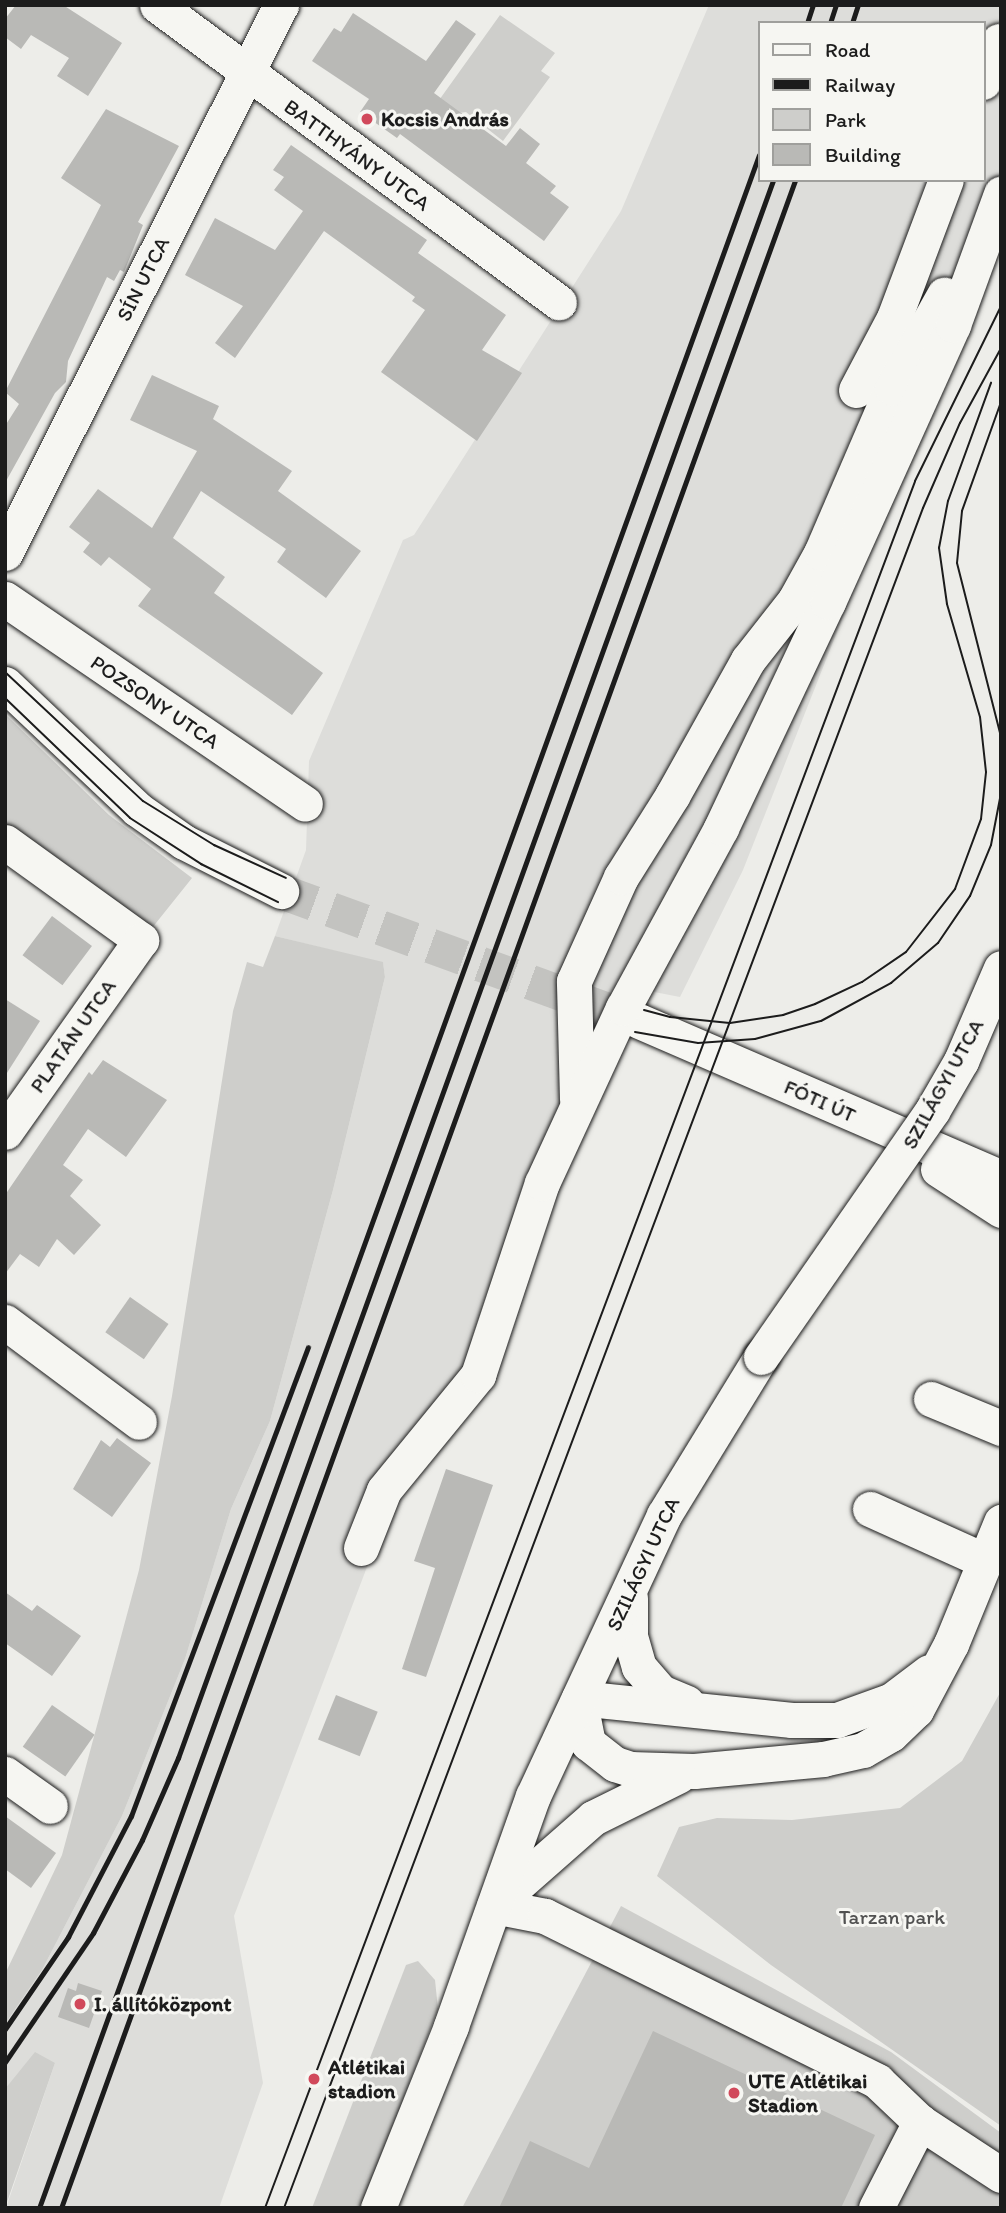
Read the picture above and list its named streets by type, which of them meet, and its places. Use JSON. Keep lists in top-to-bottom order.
{
  "streets": {
    "street": [
      "BATTHYÁNY UTCA",
      "SÍN UTCA",
      "POZSONY UTCA",
      "PLATÁN UTCA",
      "SZILÁGYI UTCA",
      "FÓTI ÚT"
    ]
  },
  "crossings": [
    ["BATTHYÁNY UTCA", "SÍN UTCA"]
  ],
  "parks": ["Tarzan park"],
  "places": [
    "Kocsis András",
    "I. állítóközpont",
    "Atlétikai stadion",
    "UTE Atlétikai Stadion"
  ],
  "legend": [
    "Road",
    "Railway",
    "Park",
    "Building"
  ]
}
